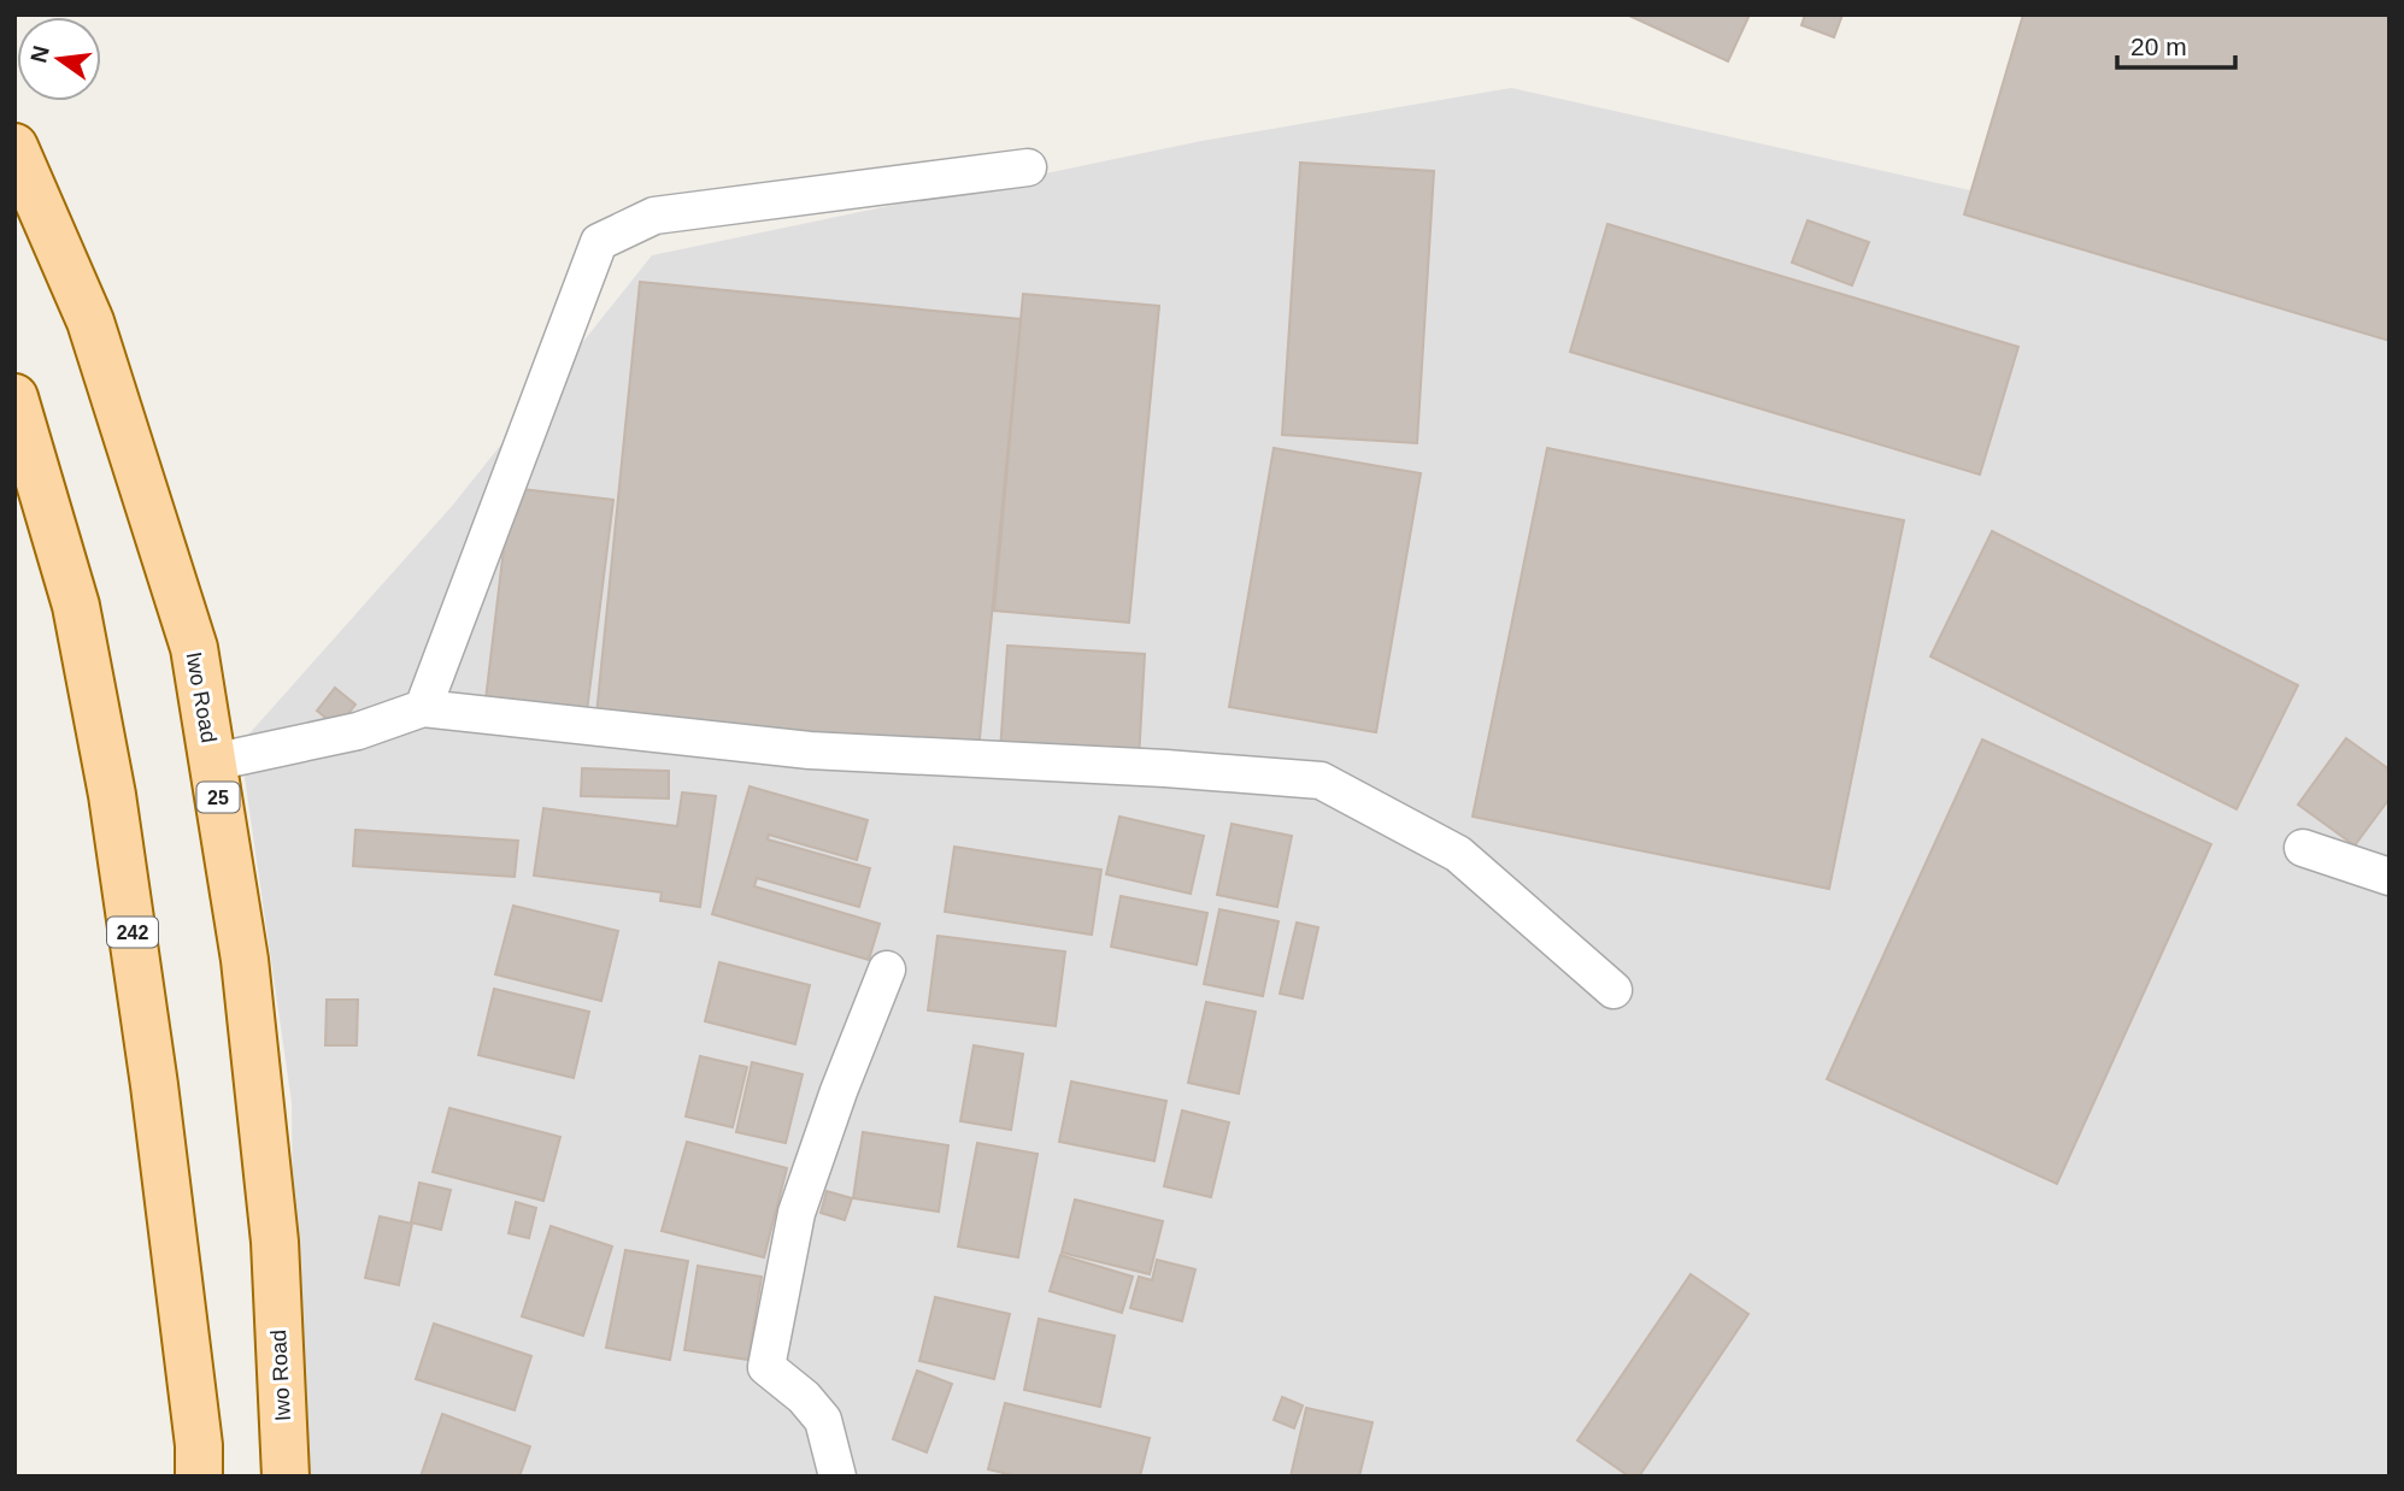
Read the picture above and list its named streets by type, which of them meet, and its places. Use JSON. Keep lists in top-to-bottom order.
{
  "streets": {
    "main road": ["Iwo Road", "25", "242"]
  },
  "scale_bar": "20 m",
  "north": "left"
}
